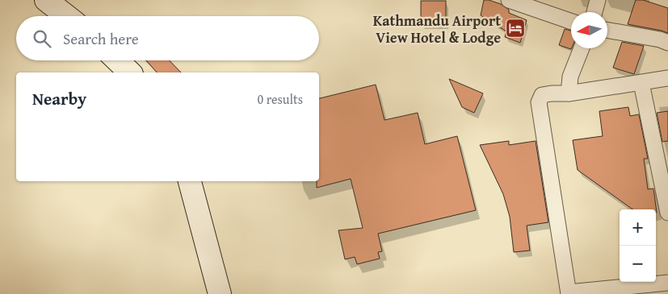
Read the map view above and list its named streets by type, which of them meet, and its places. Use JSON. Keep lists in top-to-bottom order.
{
  "places": {
    "hotel": ["Kathmandu Airport View Hotel & Lodge"]
  },
  "north": "left",
  "page": {
    "search": "Search here",
    "heading": ["Nearby", "0 results"],
    "map_buttons": ["+", "−"]
  }
}
